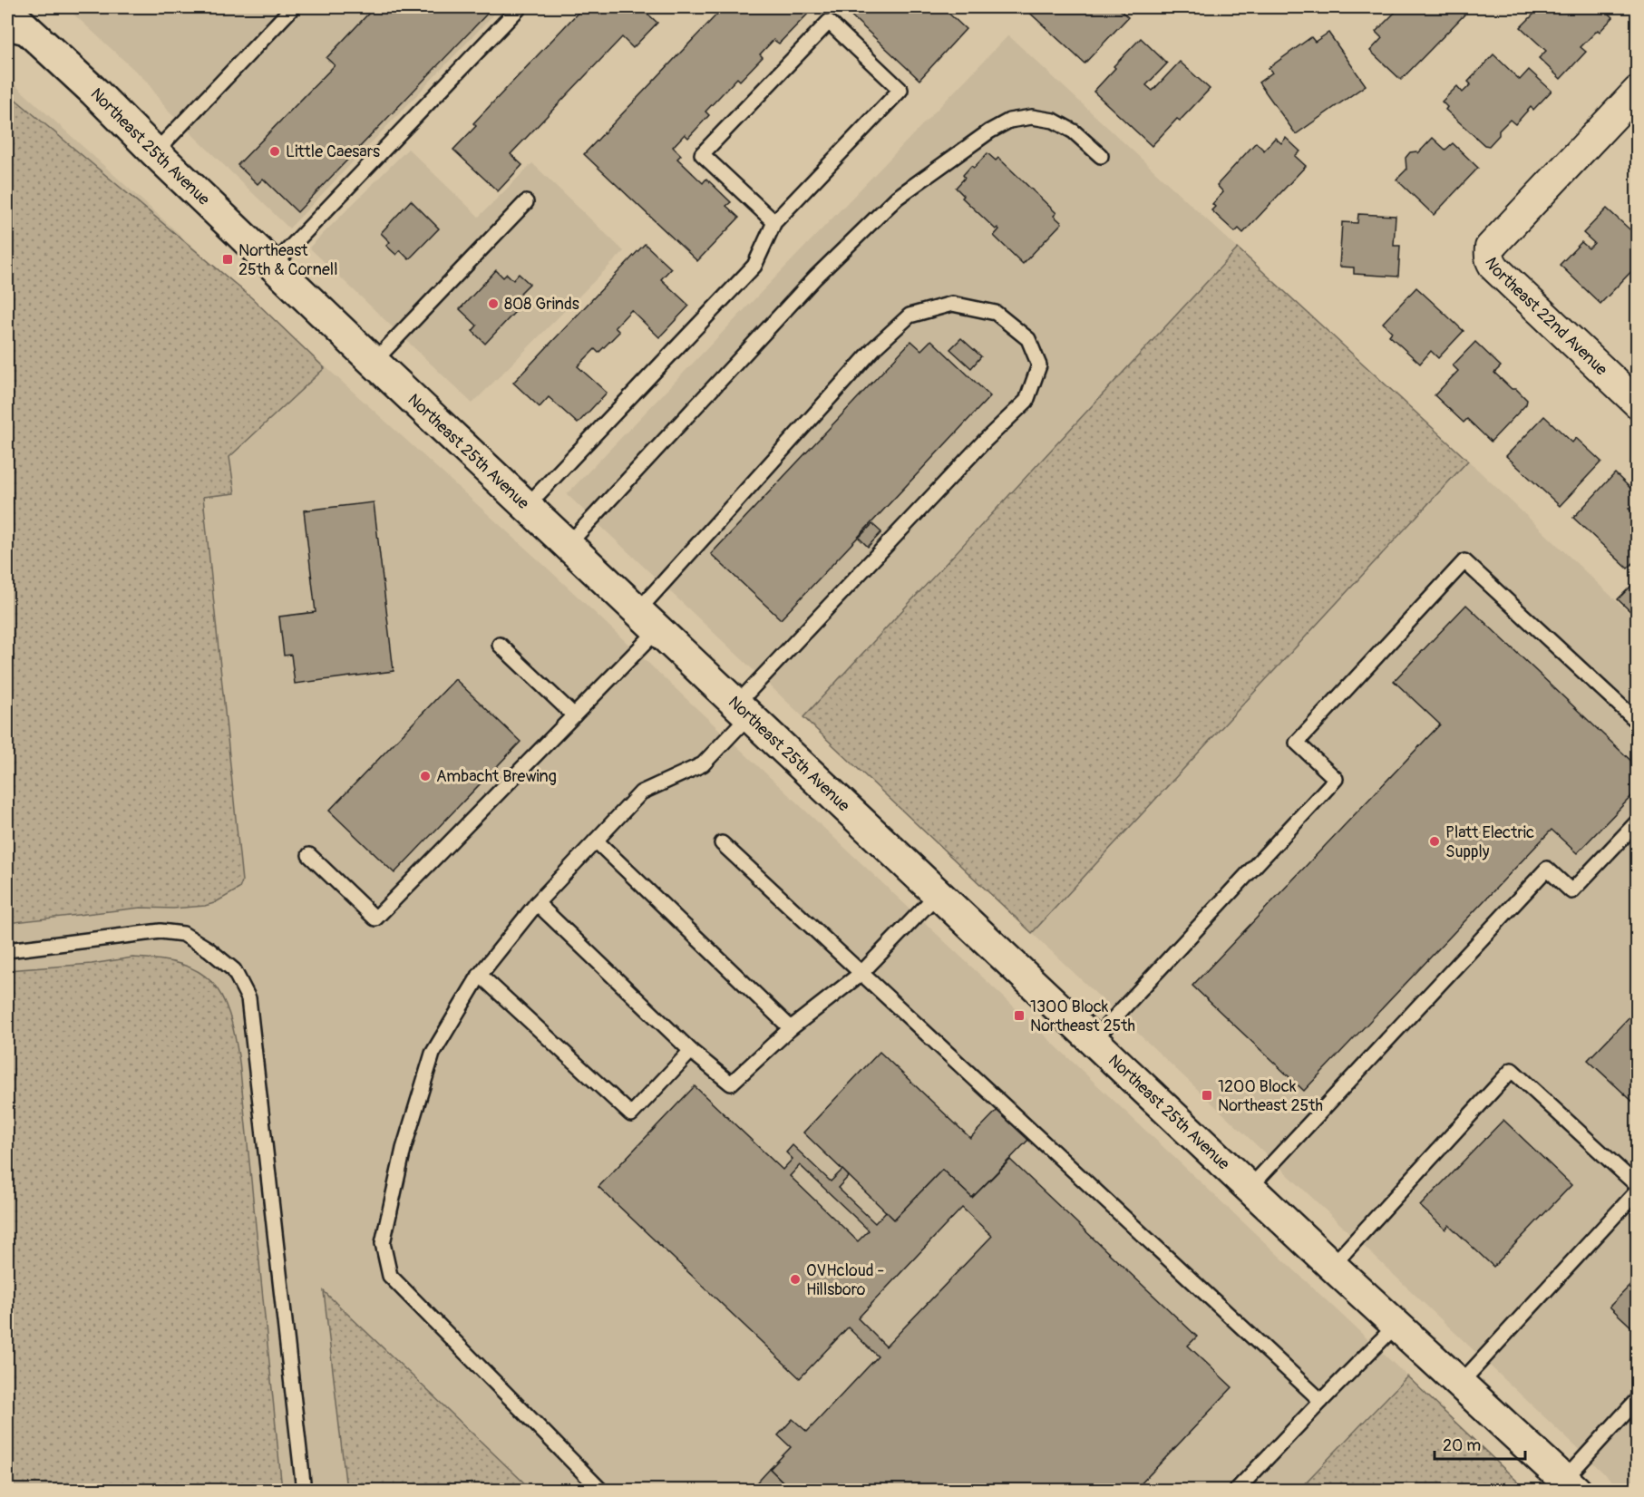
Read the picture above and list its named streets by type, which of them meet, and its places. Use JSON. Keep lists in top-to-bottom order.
{
  "streets": {
    "main road": ["Northeast 25th Avenue"],
    "street": ["Northeast 22nd Avenue"]
  },
  "places": {
    "other": [
      "Little Caesars",
      "808 Grinds",
      "Ambacht Brewing",
      "Platt Electric Supply",
      "OVHcloud - Hillsboro"
    ],
    "transit": ["Northeast 25th & Cornell", "1300 Block Northeast 25th", "1200 Block Northeast 25th"]
  },
  "scale_bar": "20 m"
}
